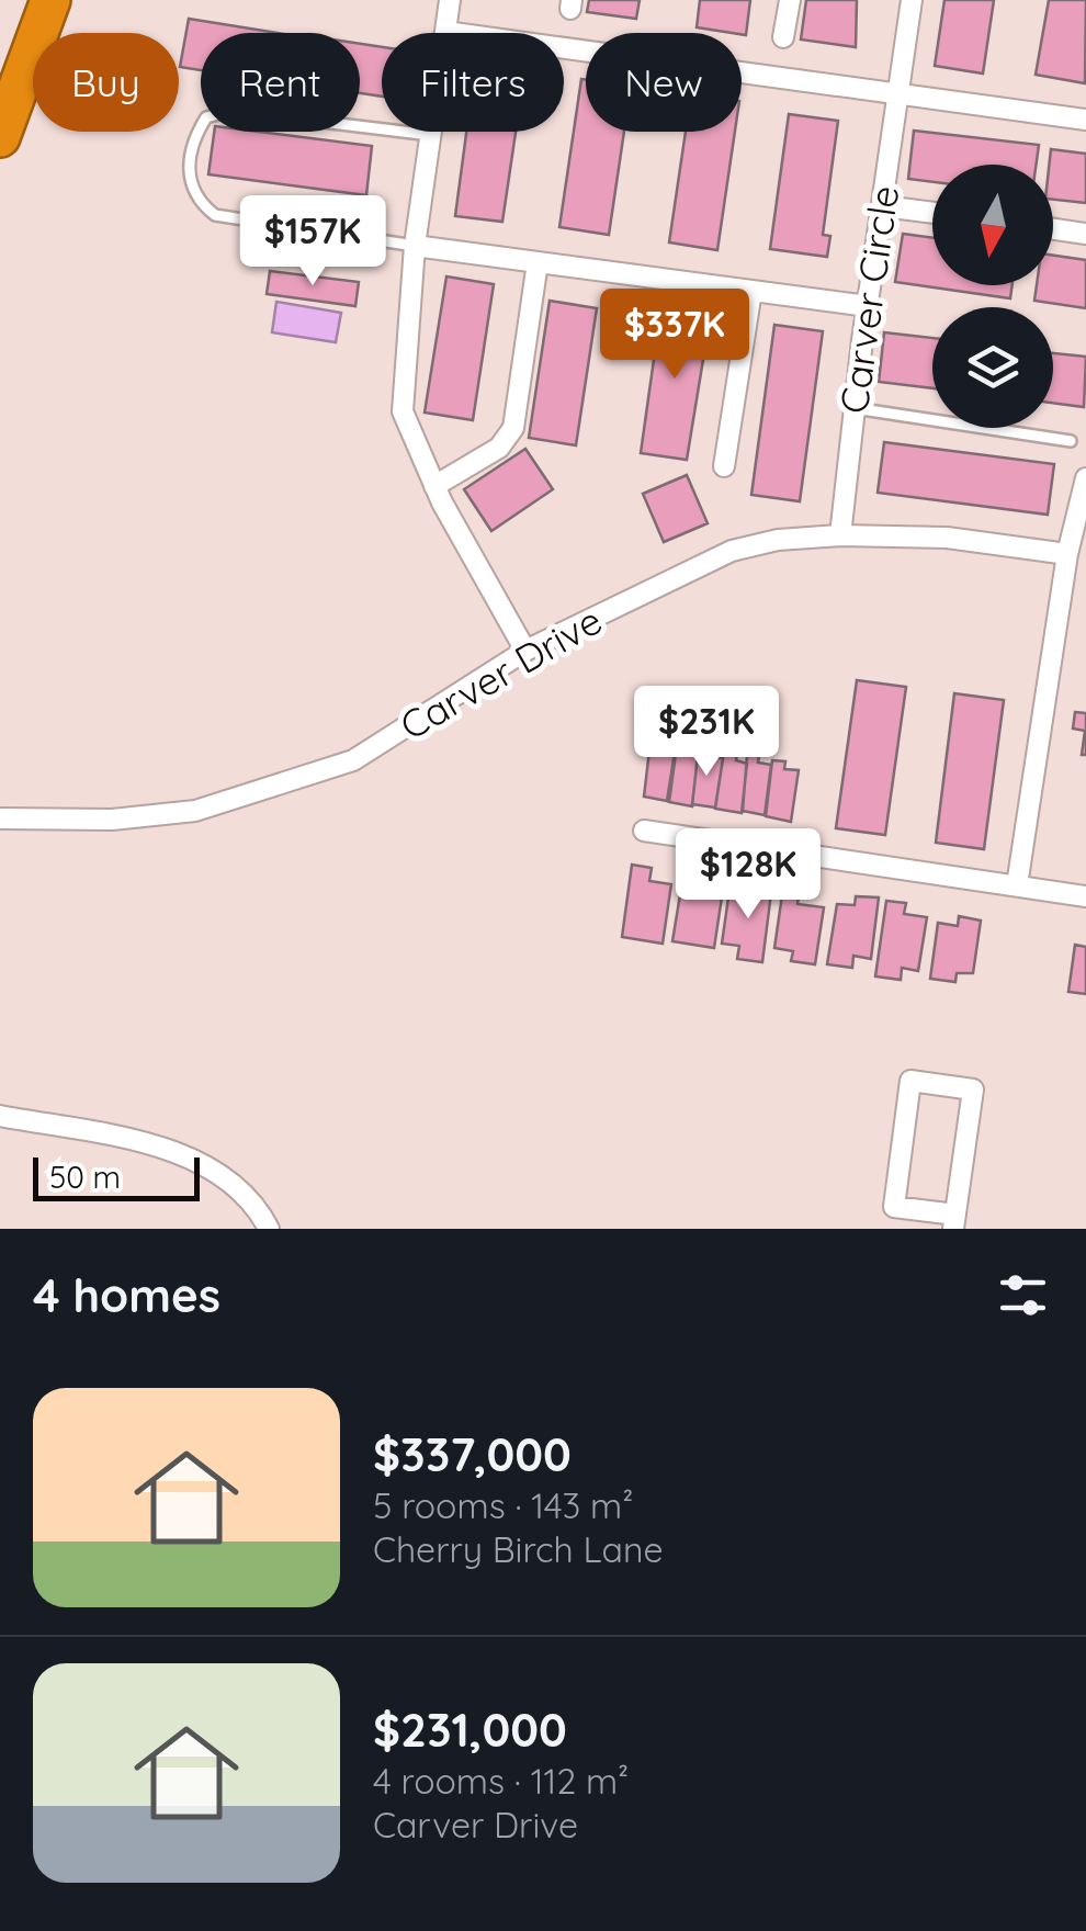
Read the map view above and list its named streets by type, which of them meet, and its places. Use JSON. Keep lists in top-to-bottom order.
{
  "streets": {
    "street": ["Carver Circle", "Carver Drive"]
  },
  "crossings": [
    ["Carver Circle", "Carver Drive"]
  ],
  "scale_bar": "50 m",
  "north": "bottom",
  "page": {
    "chip": [
      "Buy",
      "Rent",
      "Filters",
      "New"
    ],
    "price": [
      "$157K",
      "$337K",
      "$231K",
      "$128K"
    ],
    "scale": "50 m",
    "heading": "4 homes",
    "list": [
      {
        "name": "$337,000",
        "note": "5 rooms · 143 m² · Cherry Birch Lane"
      },
      {
        "name": "$231,000",
        "note": "4 rooms · 112 m² · Carver Drive"
      }
    ]
  }
}
